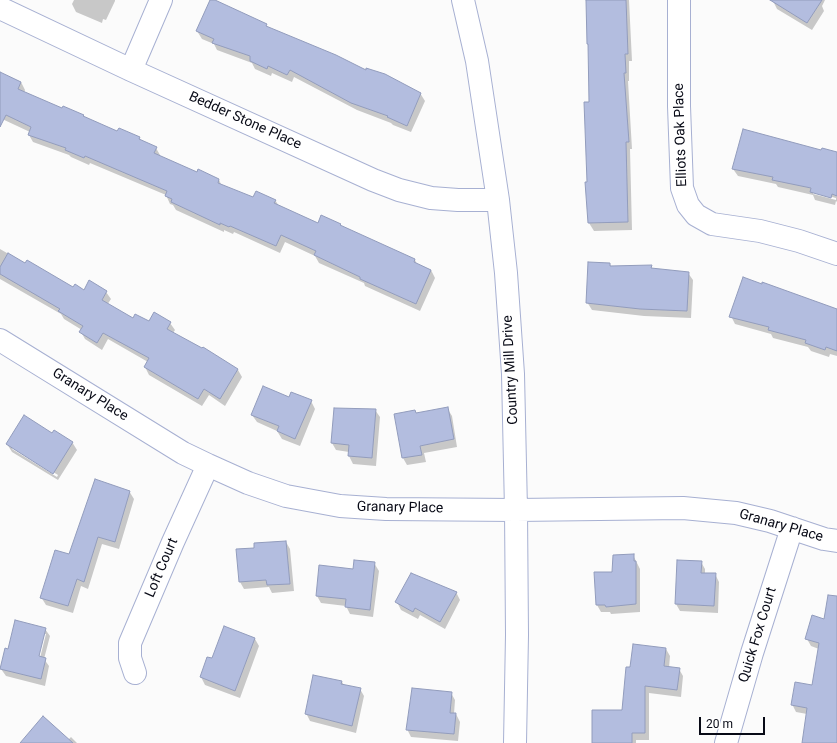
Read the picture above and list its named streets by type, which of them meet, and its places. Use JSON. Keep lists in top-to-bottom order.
{
  "streets": {
    "street": [
      "Bedder Stone Place",
      "Elliots Oak Place",
      "Country Mill Drive",
      "Granary Place",
      "Loft Court",
      "Quick Fox Court"
    ]
  },
  "crossings": [
    ["Bedder Stone Place", "Country Mill Drive"],
    ["Country Mill Drive", "Granary Place"],
    ["Granary Place", "Loft Court"],
    ["Granary Place", "Quick Fox Court"]
  ],
  "scale_bar": "20 m"
}
